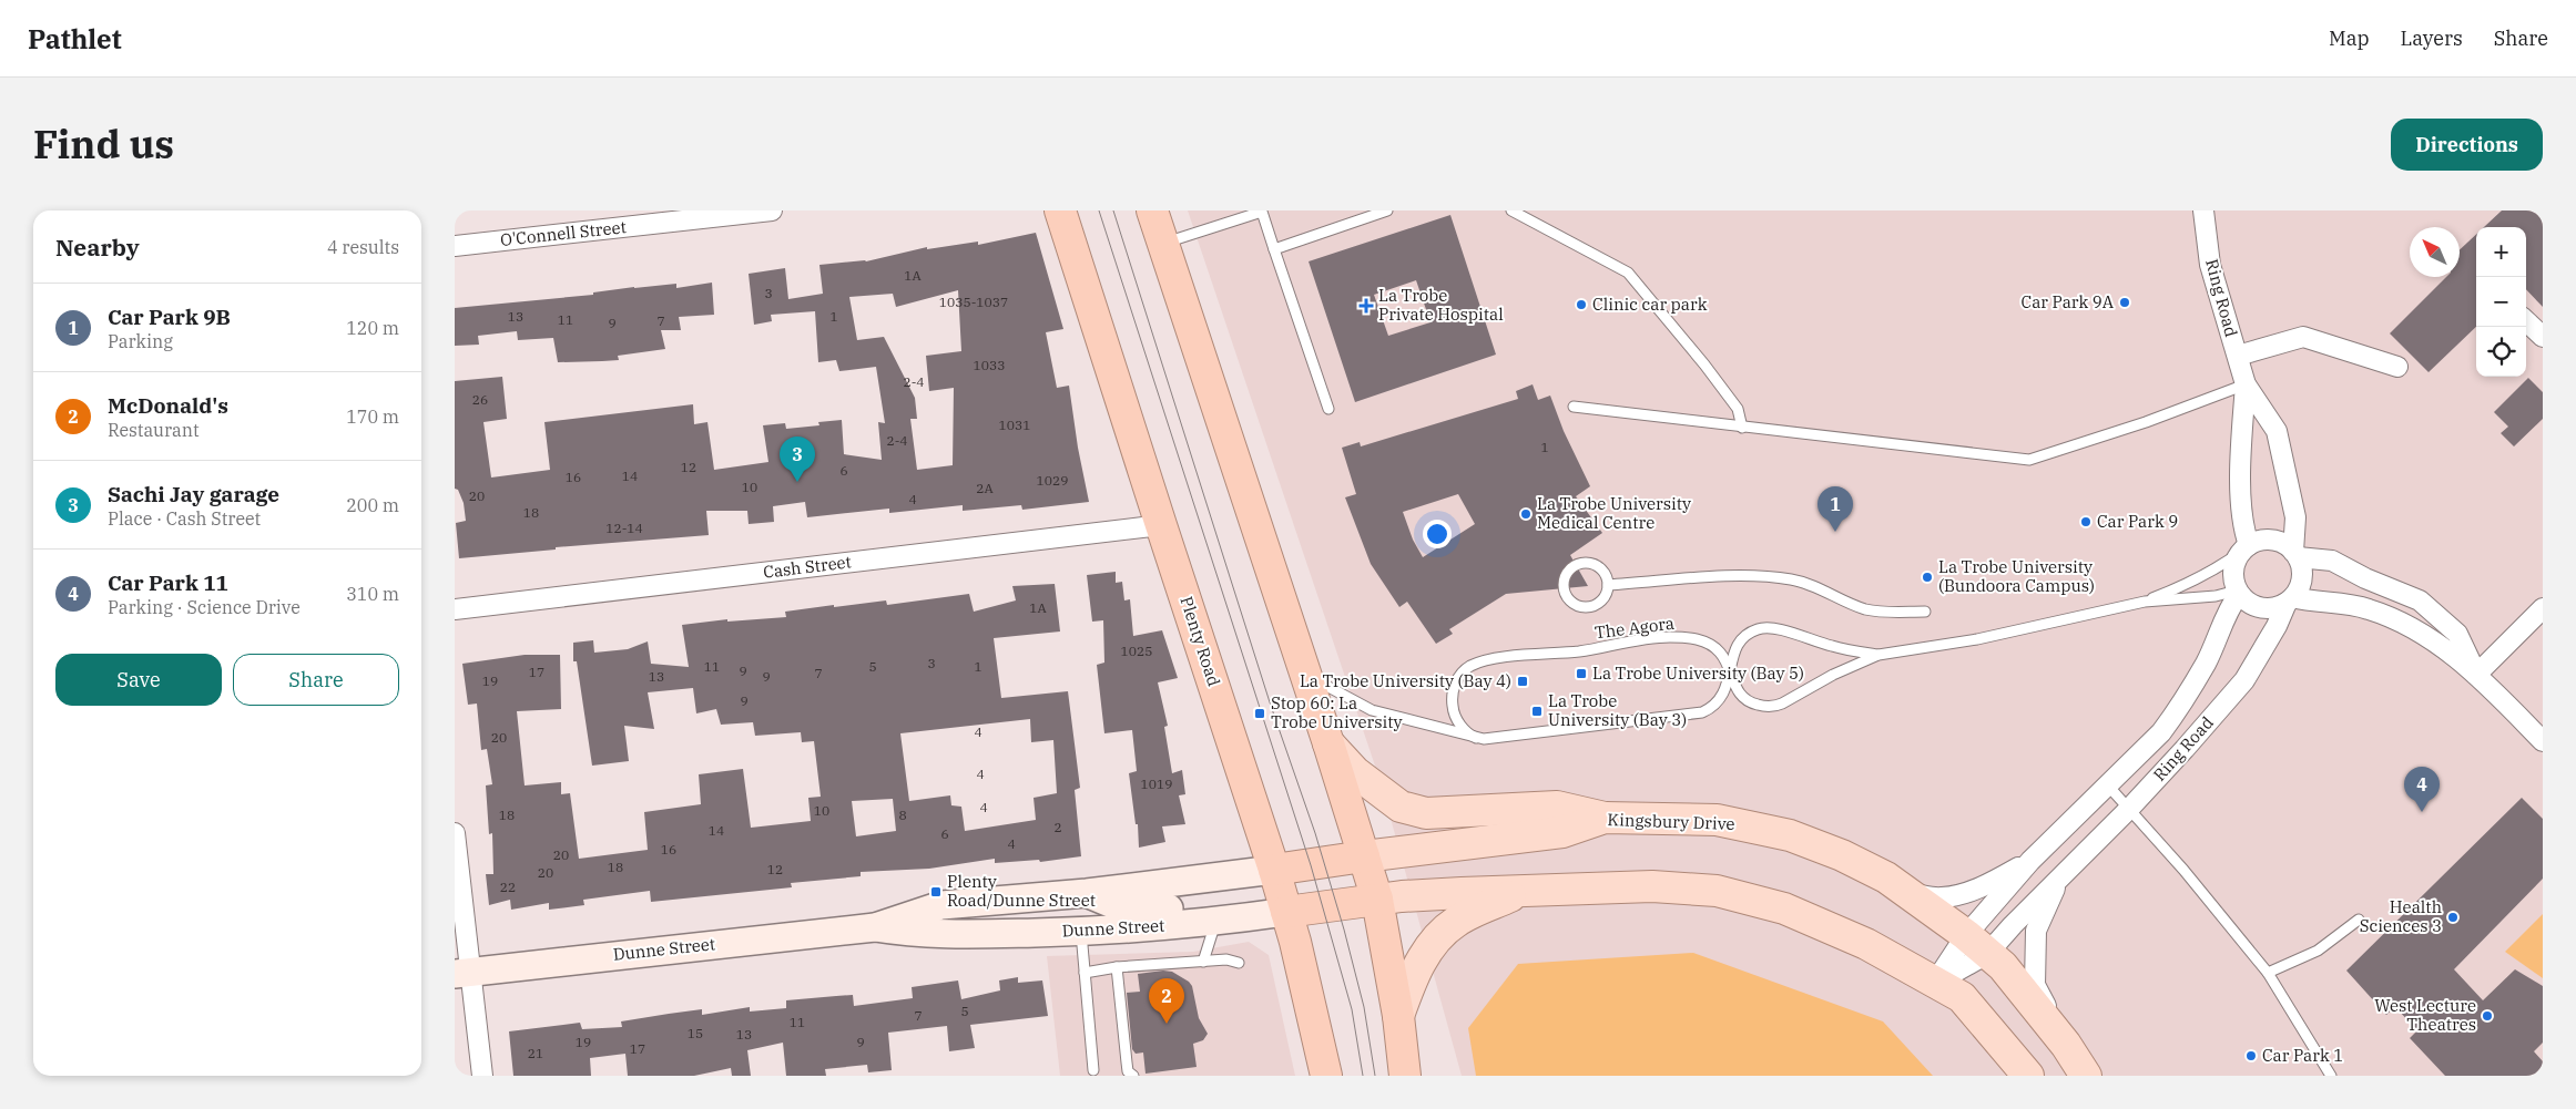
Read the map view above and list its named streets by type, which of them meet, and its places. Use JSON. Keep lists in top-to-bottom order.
{
  "streets": {
    "highway": ["Plenty Road"],
    "main road": ["Kingsbury Drive", "Dunne Street"],
    "street": ["O'Connell Street", "Ring Road", "Cash Street"],
    "lane": ["The Agora"]
  },
  "crossings": [
    ["Ring Road", "Kingsbury Drive"],
    ["Cash Street", "Plenty Road"],
    ["Plenty Road", "Dunne Street"]
  ],
  "places": {
    "other": [
      "Car Park 9A",
      "Clinic car park",
      "La Trobe University Medical Centre",
      "Car Park 9",
      "La Trobe University (Bundoora Campus)",
      "Health Sciences 3",
      "West Lecture Theatres",
      "Car Park 1"
    ],
    "health": ["La Trobe Private Hospital"],
    "transit": [
      "La Trobe University (Bay 5)",
      "La Trobe University (Bay 4)",
      "La Trobe University (Bay 3)",
      "Stop 60: La Trobe University",
      "Plenty Road/Dunne Street"
    ]
  },
  "house_numbers": [
    "1A",
    "3",
    "1035-1037",
    "13",
    "1",
    "11",
    "7",
    "9",
    "1033",
    "2-4",
    "26",
    "1031",
    "2-4",
    "1",
    "12",
    "6",
    "14",
    "16",
    "1029",
    "10",
    "2A",
    "20",
    "4",
    "18",
    "12-14",
    "1A",
    "1025",
    "3",
    "11",
    "5",
    "1",
    "9",
    "17",
    "7",
    "13",
    "9",
    "19",
    "9",
    "4",
    "20",
    "4",
    "1019",
    "4",
    "10",
    "18",
    "8",
    "2",
    "14",
    "6",
    "4",
    "16",
    "20",
    "18",
    "12",
    "20",
    "22",
    "5",
    "7",
    "11",
    "15",
    "13",
    "19",
    "9",
    "17",
    "21"
  ],
  "north": "top left",
  "page": {
    "header": "Pathlet",
    "nav": ["Map", "Layers", "Share"],
    "title": "Find us",
    "buttons": [
      "Directions",
      ["Save", "Share"]
    ],
    "heading": ["Nearby", "4 results"],
    "map_buttons": ["+", "−"],
    "list": [
      {
        "mark": "1",
        "name": "Car Park 9B",
        "note": "Parking",
        "value": "120 m"
      },
      {
        "mark": "2",
        "name": "McDonald's",
        "note": "Restaurant",
        "value": "170 m"
      },
      {
        "mark": "3",
        "name": "Sachi Jay garage",
        "note": "Place · Cash Street",
        "value": "200 m"
      },
      {
        "mark": "4",
        "name": "Car Park 11",
        "note": "Parking · Science Drive",
        "value": "310 m"
      }
    ],
    "pins": [
      "3",
      "1",
      "4",
      "2"
    ]
  }
}
